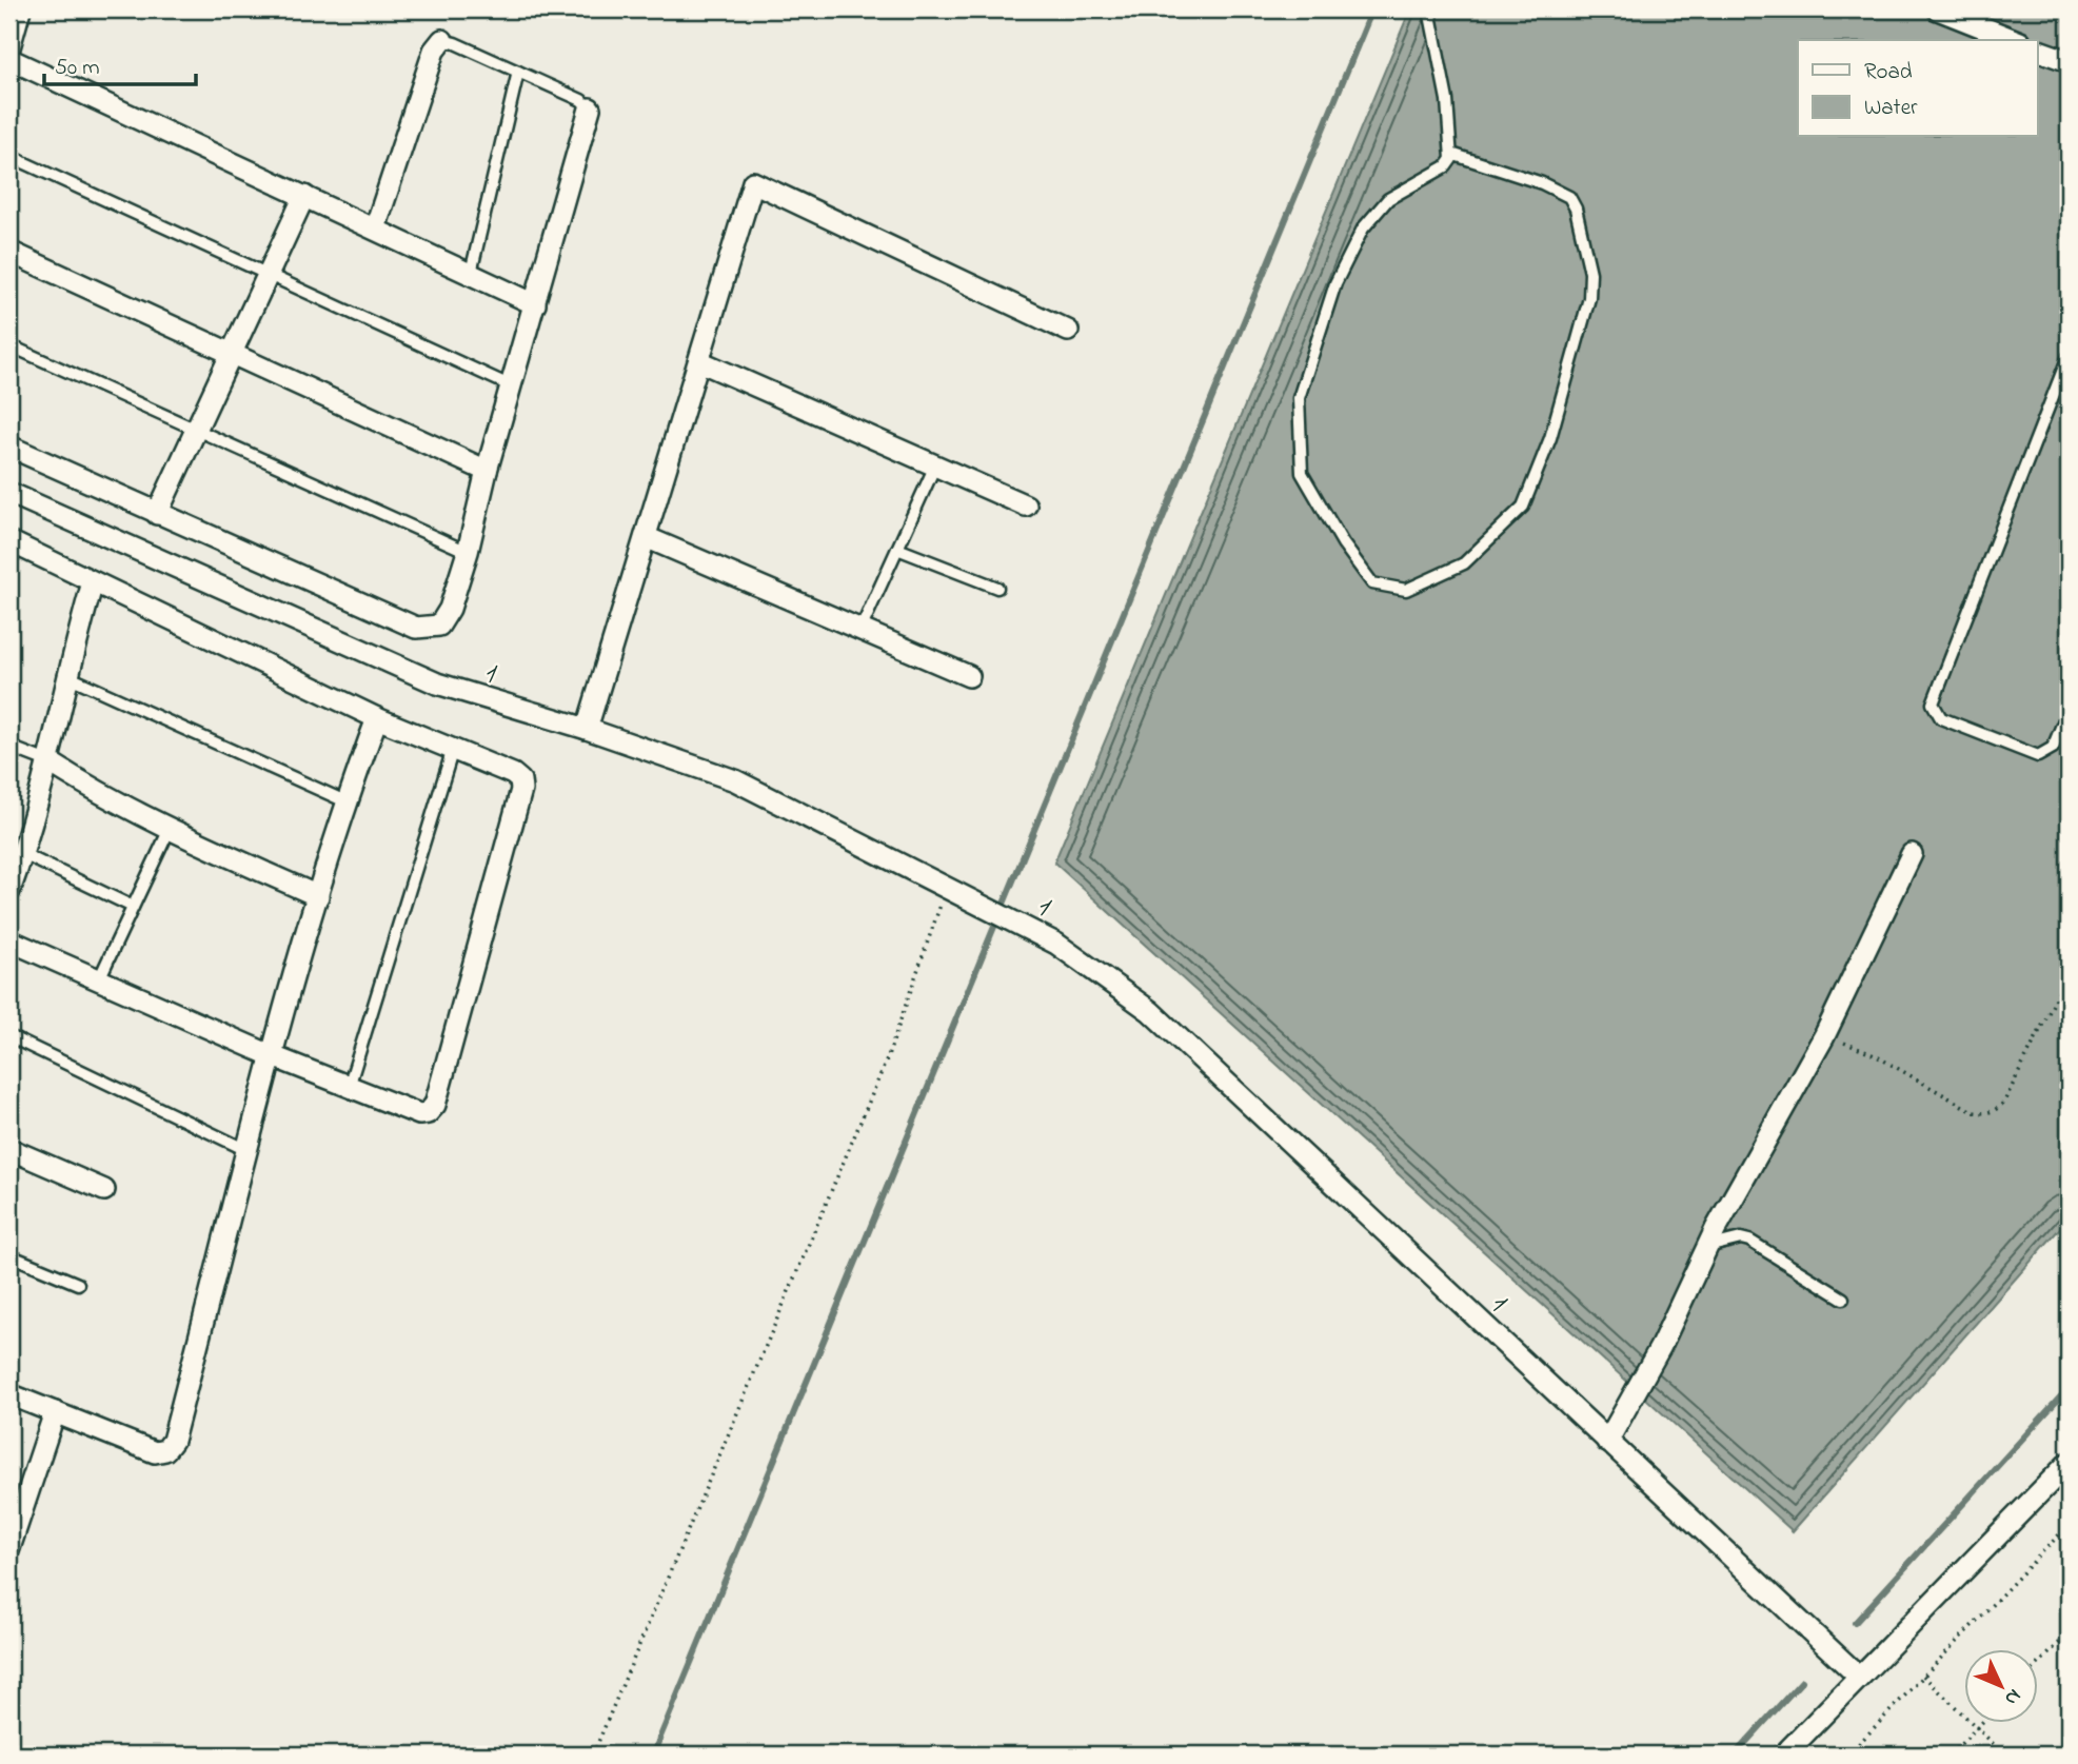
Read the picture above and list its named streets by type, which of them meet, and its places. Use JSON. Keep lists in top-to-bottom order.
{
  "streets": {
    "street": ["1"]
  },
  "legend": ["Road", "Water"],
  "scale_bar": "50 m",
  "north": "bottom right"
}
